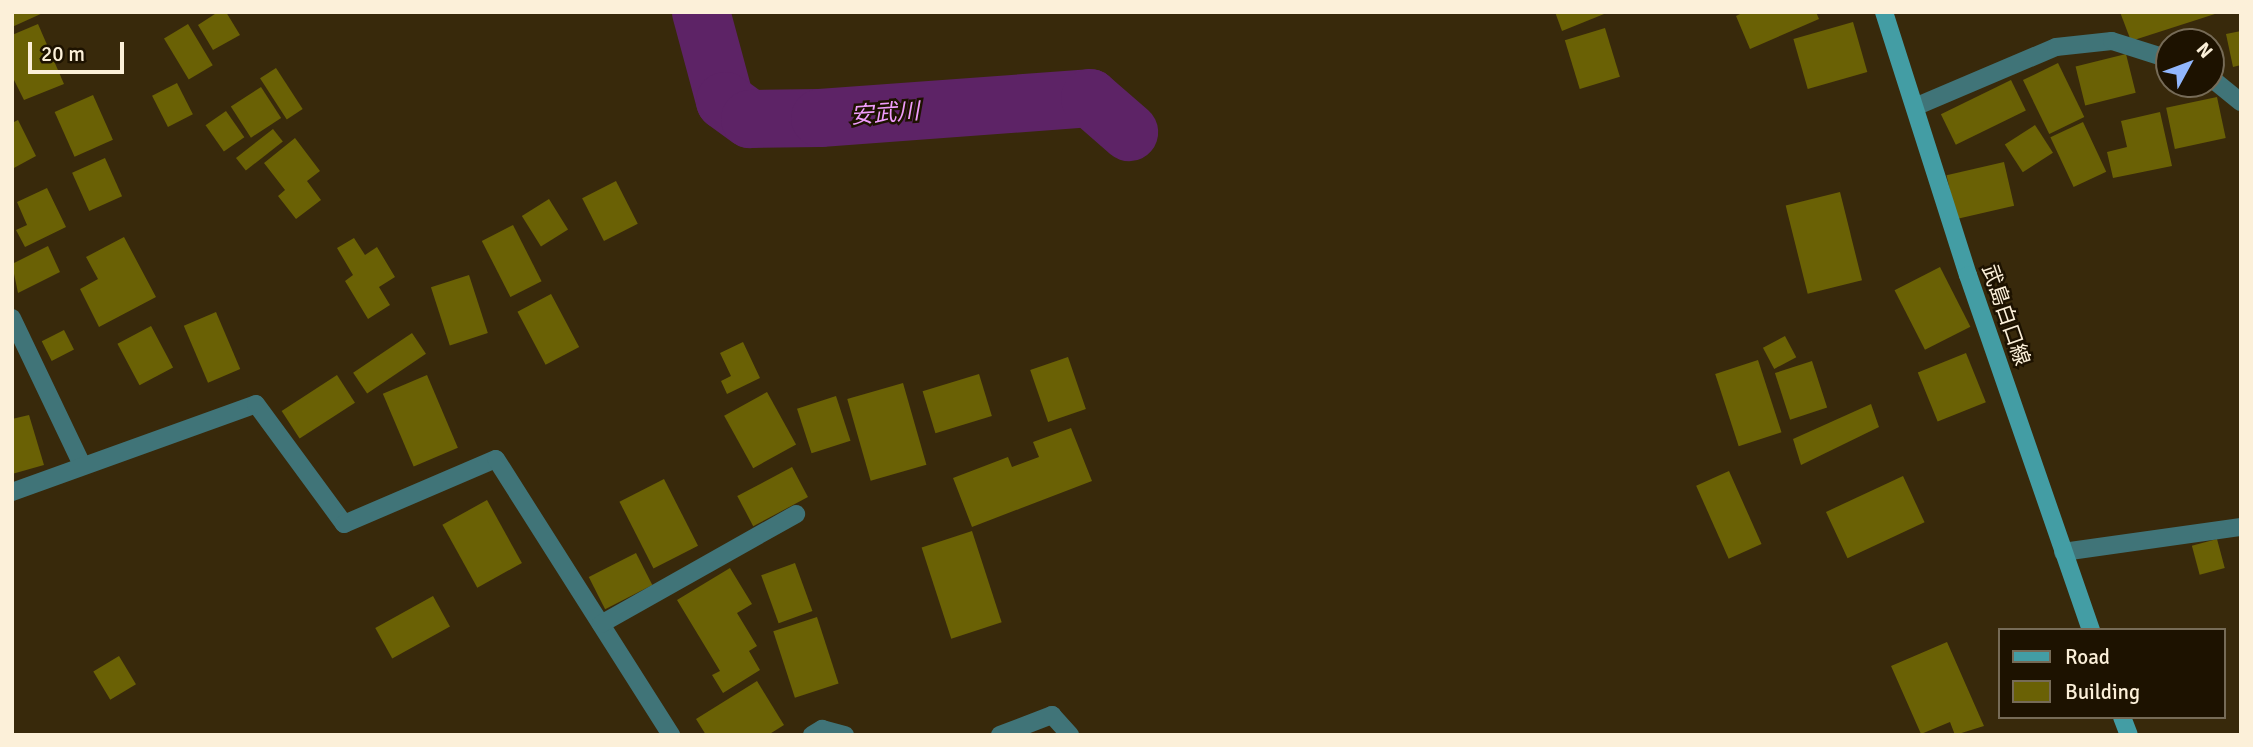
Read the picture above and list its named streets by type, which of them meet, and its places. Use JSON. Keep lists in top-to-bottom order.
{
  "streets": {
    "main road": ["武島白口線"]
  },
  "water": ["安武川"],
  "legend": ["Road", "Building"],
  "scale_bar": "20 m",
  "north": "top right"
}
